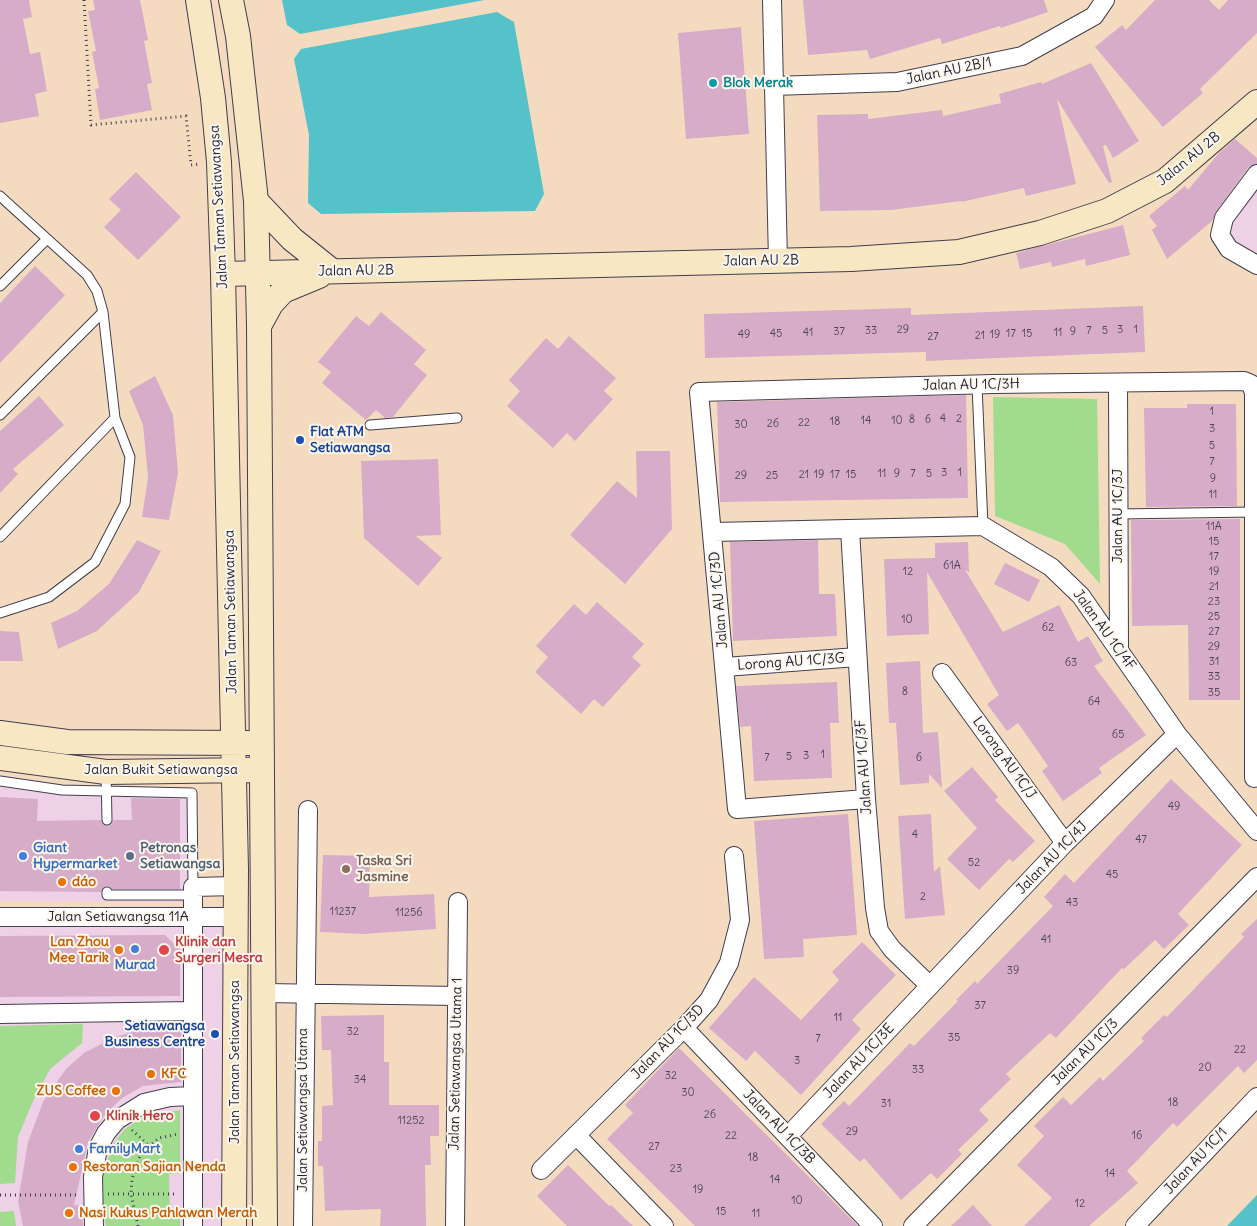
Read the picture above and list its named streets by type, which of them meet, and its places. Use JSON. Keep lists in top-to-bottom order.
{
  "streets": {
    "main road": ["Jalan AU 2B", "Jalan Taman Setiawangsa", "Jalan Bukit Setiawangsa"],
    "street": [
      "Jalan AU 2B/1",
      "Jalan AU 1C/3H",
      "Jalan AU 1C/3J",
      "Jalan AU 1C/3D",
      "Jalan AU 1C/4F",
      "Lorong AU 1C/3G",
      "Lorong AU 1C/J",
      "Jalan AU 1C/3F",
      "Jalan AU 1C/4J",
      "Jalan Setiawangsa 11A",
      "Jalan AU 1C/3",
      "Jalan AU 1C/3E",
      "Jalan Setiawangsa Utama 1",
      "Jalan Setiawangsa Utama",
      "Jalan AU 1C/3B",
      "Jalan AU 1C/1"
    ]
  },
  "crossings": [
    ["Jalan AU 2B", "Jalan Taman Setiawangsa"],
    ["Jalan Taman Setiawangsa", "Jalan Bukit Setiawangsa"],
    ["Jalan Taman Setiawangsa", "Jalan Setiawangsa 11A"],
    ["Jalan AU 1C/3H", "Jalan AU 1C/3J"],
    ["Jalan AU 1C/3H", "Jalan AU 1C/3D"],
    ["Jalan AU 1C/3J", "Jalan AU 1C/4F"],
    ["Jalan AU 1C/3D", "Lorong AU 1C/3G"],
    ["Jalan AU 1C/3D", "Jalan AU 1C/3F"],
    ["Jalan AU 1C/3D", "Jalan AU 1C/3B"],
    ["Jalan AU 1C/4F", "Jalan AU 1C/4J"],
    ["Lorong AU 1C/3G", "Jalan AU 1C/3F"],
    ["Lorong AU 1C/J", "Jalan AU 1C/4J"],
    ["Jalan AU 1C/3F", "Jalan AU 1C/4J"],
    ["Jalan AU 1C/3F", "Jalan AU 1C/3E"],
    ["Jalan AU 1C/4J", "Jalan AU 1C/3E"],
    ["Jalan AU 1C/3E", "Jalan AU 1C/3B"]
  ],
  "places": [
    "Blok Merak",
    "Flat ATM Setiawangsa",
    "Giant Hypermarket",
    "Petronas Setiawangsa",
    "Taska Sri Jasmine",
    "dáo",
    "Murad",
    "Lan Zhou Mee Tarik",
    "Klinik dan Surgeri Mesra",
    "Setiawangsa Business Centre",
    "KFC",
    "ZUS Coffee",
    "Klinik Hero",
    "FamilyMart",
    "Restoran Sajian Nenda",
    "Nasi Kukus Pahlawan Merah"
  ],
  "house_numbers": [
    "29",
    "3",
    "1",
    "33",
    "7",
    "5",
    "37",
    "9",
    "41",
    "11",
    "45",
    "17",
    "15",
    "49",
    "19",
    "21",
    "27",
    "1",
    "4",
    "2",
    "8",
    "6",
    "14",
    "10",
    "18",
    "22",
    "26",
    "30",
    "3",
    "5",
    "7",
    "3",
    "1",
    "11",
    "9",
    "7",
    "5",
    "21",
    "19",
    "17",
    "15",
    "29",
    "25",
    "9",
    "11",
    "11A",
    "15",
    "17",
    "61A",
    "12",
    "19",
    "21",
    "23",
    "25",
    "10",
    "62",
    "27",
    "29",
    "31",
    "63",
    "33",
    "8",
    "35",
    "64",
    "65",
    "1",
    "3",
    "5",
    "7",
    "6",
    "49",
    "4",
    "47",
    "52",
    "45",
    "2",
    "43",
    "11237",
    "11256",
    "41",
    "39",
    "37",
    "11",
    "32",
    "35",
    "7",
    "22",
    "3",
    "20",
    "33",
    "32",
    "34",
    "30",
    "18",
    "31",
    "26",
    "11252",
    "29",
    "22",
    "16",
    "27",
    "18",
    "23",
    "14",
    "14",
    "19",
    "10",
    "12",
    "15",
    "11"
  ]
}
